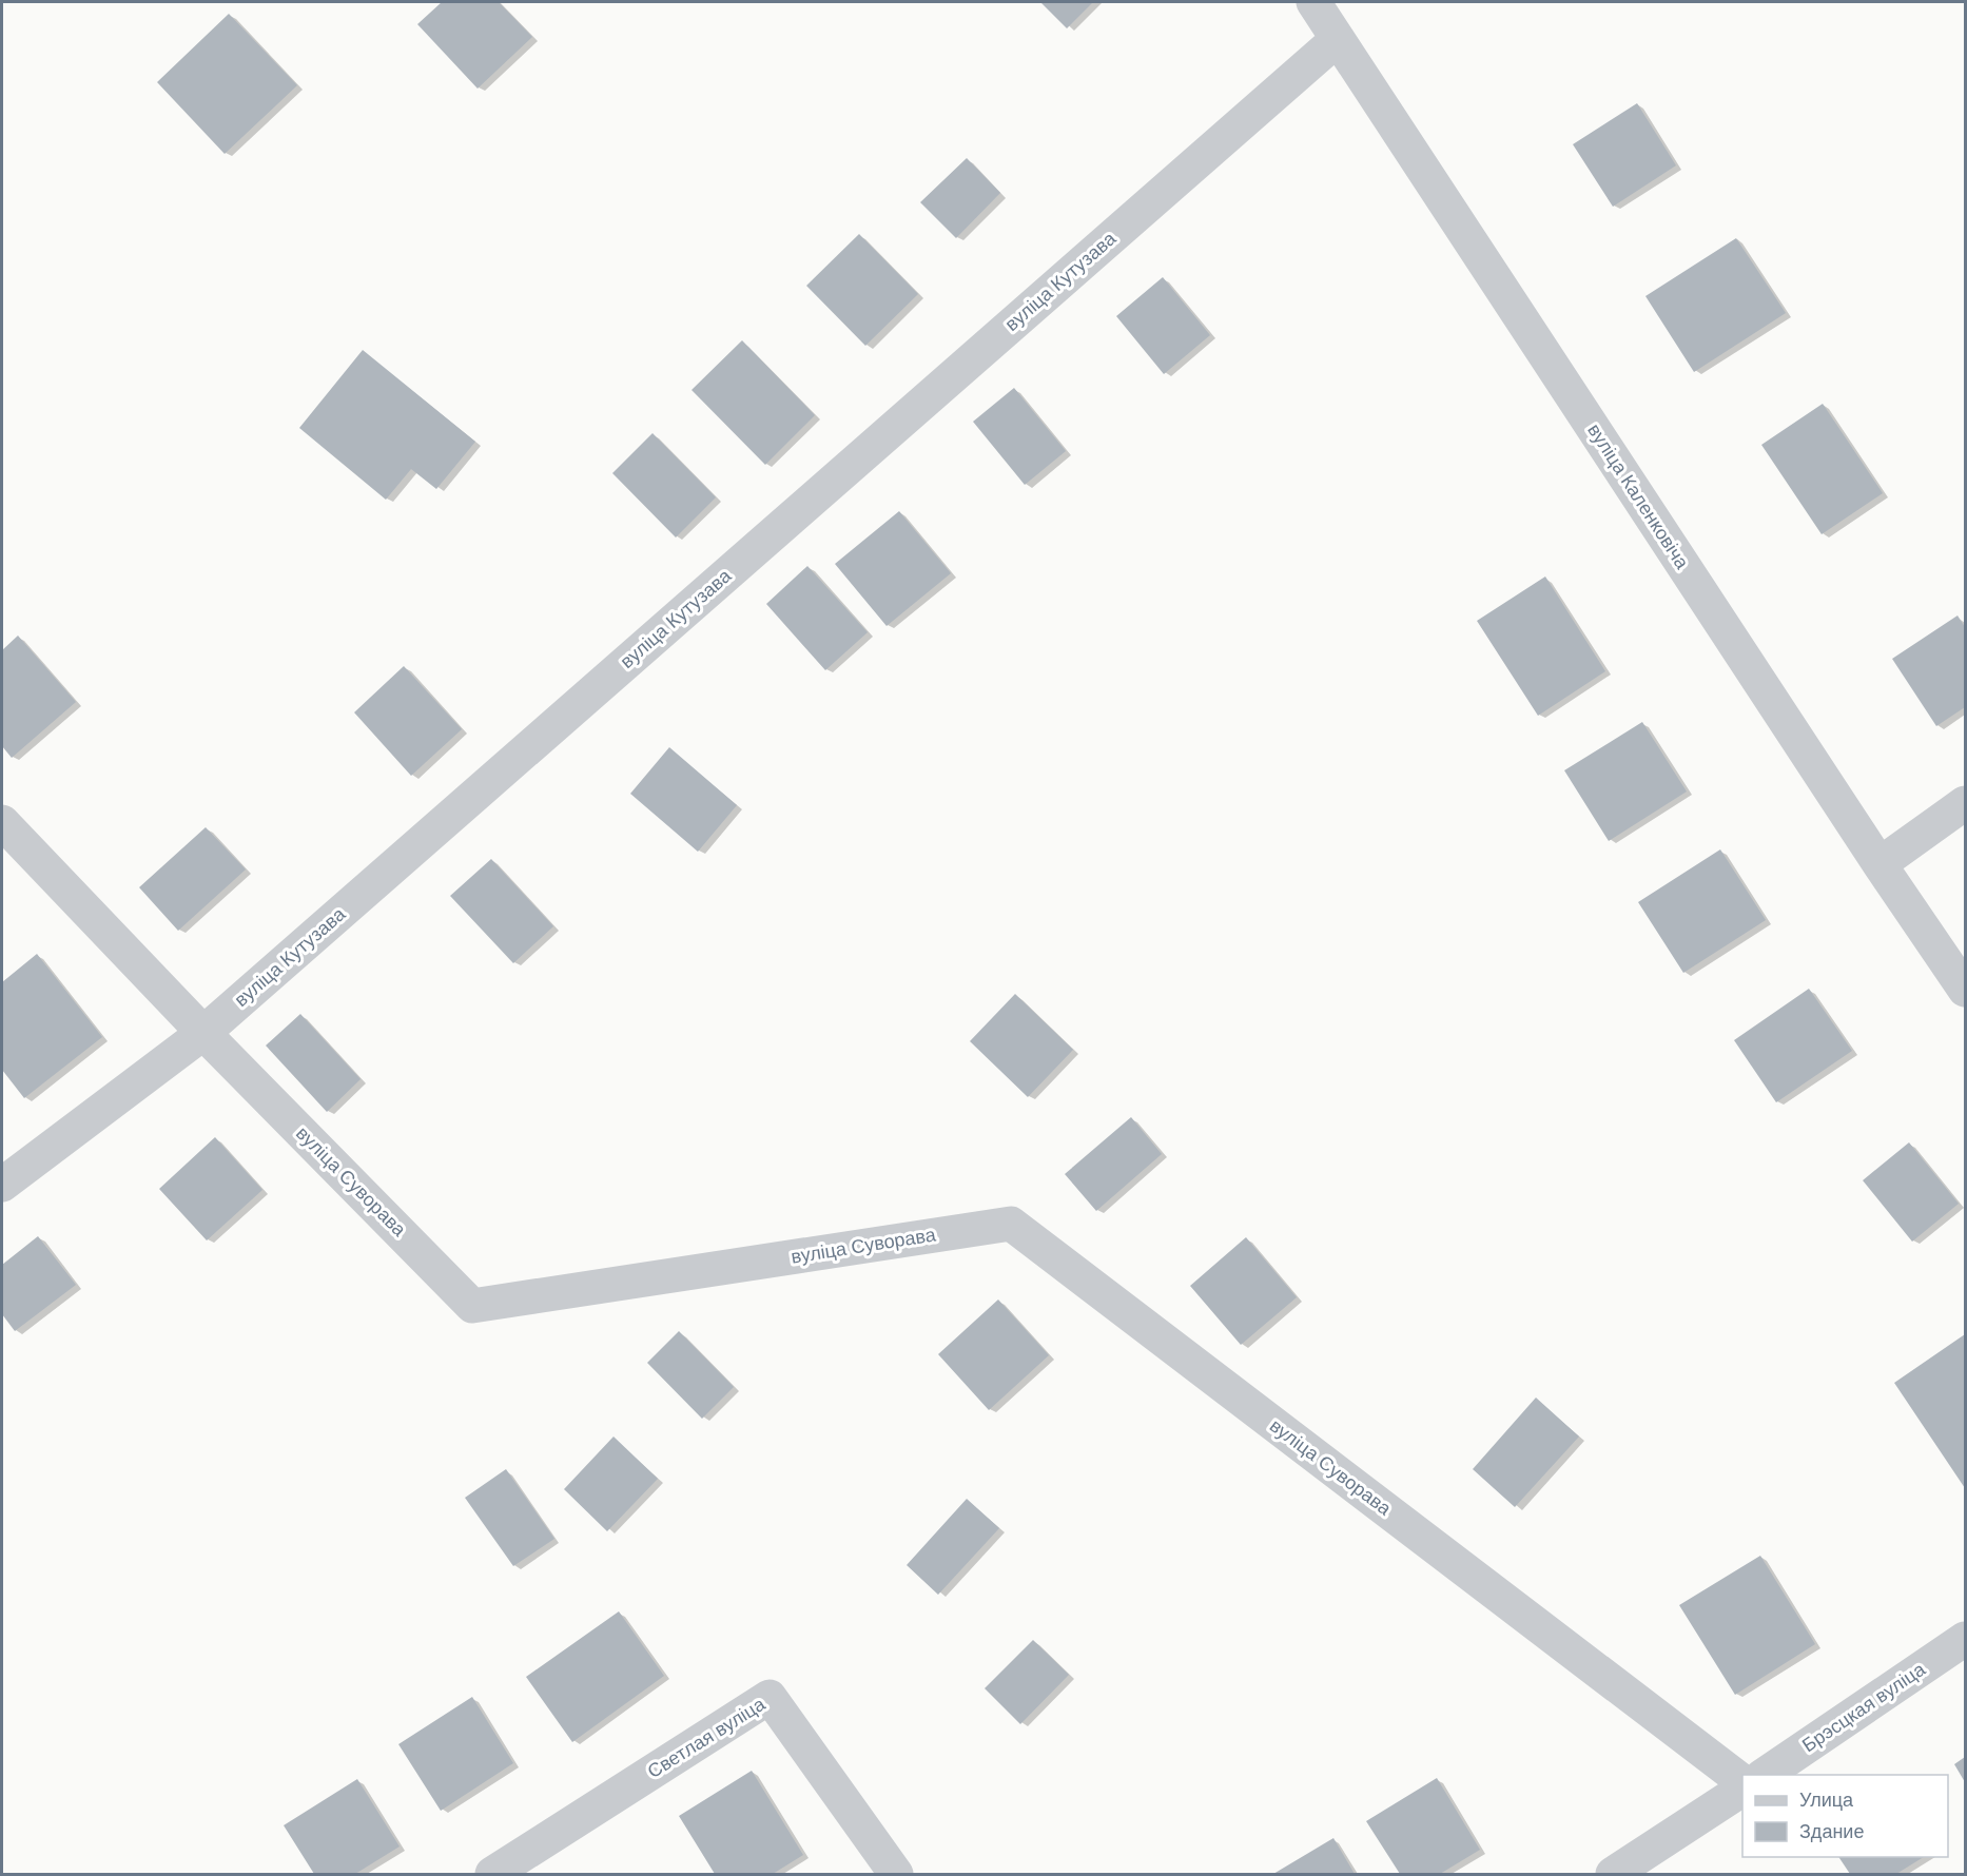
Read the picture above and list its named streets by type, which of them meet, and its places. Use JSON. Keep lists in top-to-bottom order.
{
  "streets": {
    "street": [
      "вуліца Кутузава",
      "вуліца Каленковіча",
      "вуліца Суворава",
      "Брэсцкая вуліца",
      "Светлая вуліца"
    ]
  },
  "crossings": [
    ["вуліца Кутузава", "вуліца Каленковіча"],
    ["вуліца Кутузава", "вуліца Суворава"]
  ],
  "legend": ["Улица", "Здание"]
}
